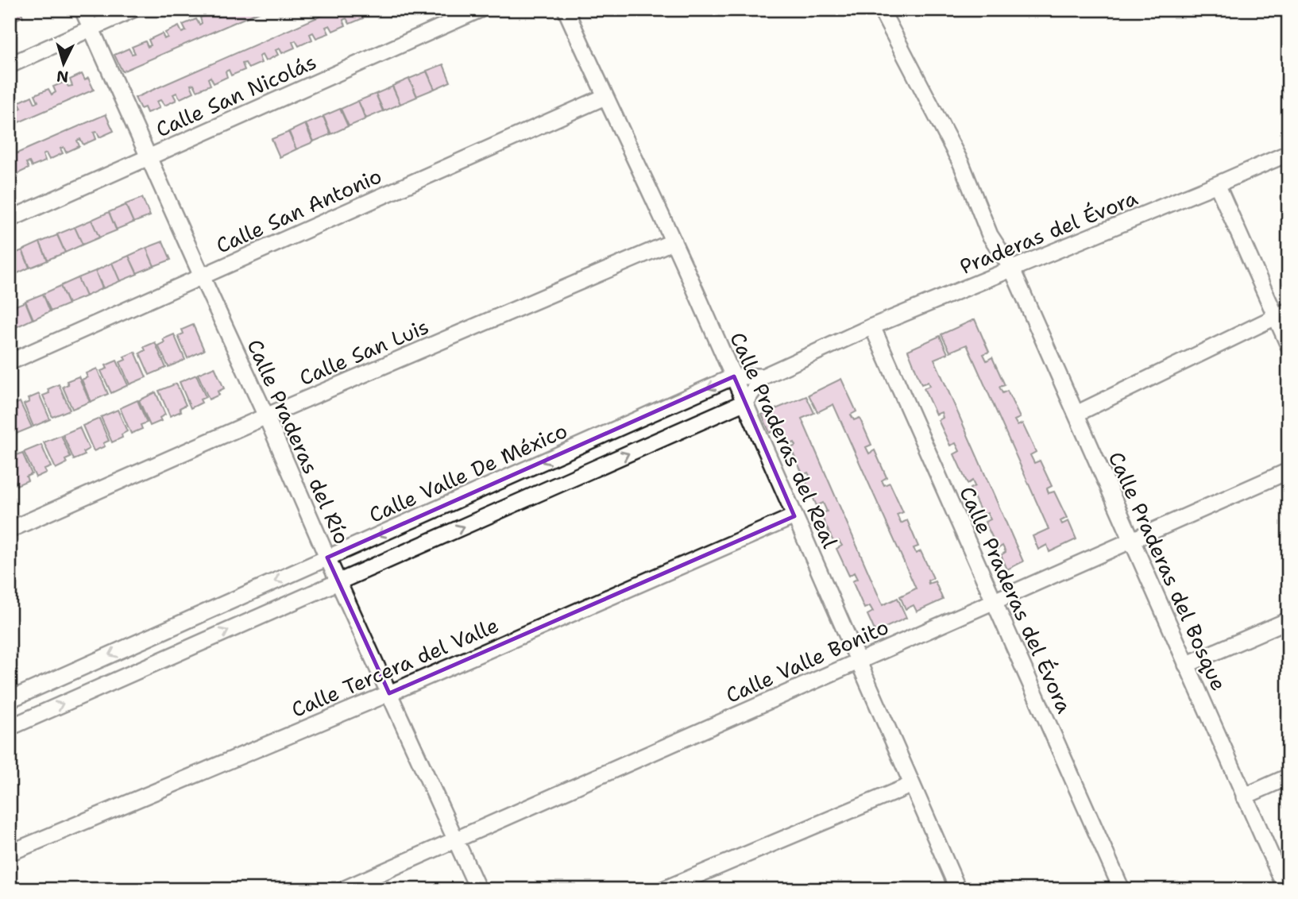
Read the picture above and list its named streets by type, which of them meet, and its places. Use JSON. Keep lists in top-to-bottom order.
{
  "streets": {
    "street": [
      "Calle San Nicolás",
      "Calle San Antonio",
      "Praderas del Évora",
      "Calle San Luis",
      "Calle Praderas del Real",
      "Calle Praderas del Río",
      "Calle Valle De México",
      "Calle Praderas del Bosque",
      "Calle Praderas del Évora",
      "Calle Valle Bonito",
      "Calle Tercera del Valle"
    ]
  },
  "crossings": [
    ["Calle San Nicolás", "Calle Praderas del Río"],
    ["Calle San Antonio", "Calle Praderas del Real"],
    ["Calle San Antonio", "Calle Praderas del Río"],
    ["Praderas del Évora", "Calle Praderas del Real"],
    ["Praderas del Évora", "Calle Valle De México"],
    ["Praderas del Évora", "Calle Praderas del Bosque"],
    ["Praderas del Évora", "Calle Praderas del Évora"],
    ["Calle San Luis", "Calle Praderas del Real"],
    ["Calle San Luis", "Calle Praderas del Río"],
    ["Calle Praderas del Real", "Calle Valle De México"],
    ["Calle Praderas del Real", "Calle Valle Bonito"],
    ["Calle Praderas del Real", "Calle Tercera del Valle"],
    ["Calle Praderas del Río", "Calle Valle De México"],
    ["Calle Praderas del Río", "Calle Valle Bonito"],
    ["Calle Praderas del Río", "Calle Tercera del Valle"],
    ["Calle Praderas del Bosque", "Calle Valle Bonito"],
    ["Calle Praderas del Évora", "Calle Valle Bonito"]
  ],
  "north": "bottom"
}
